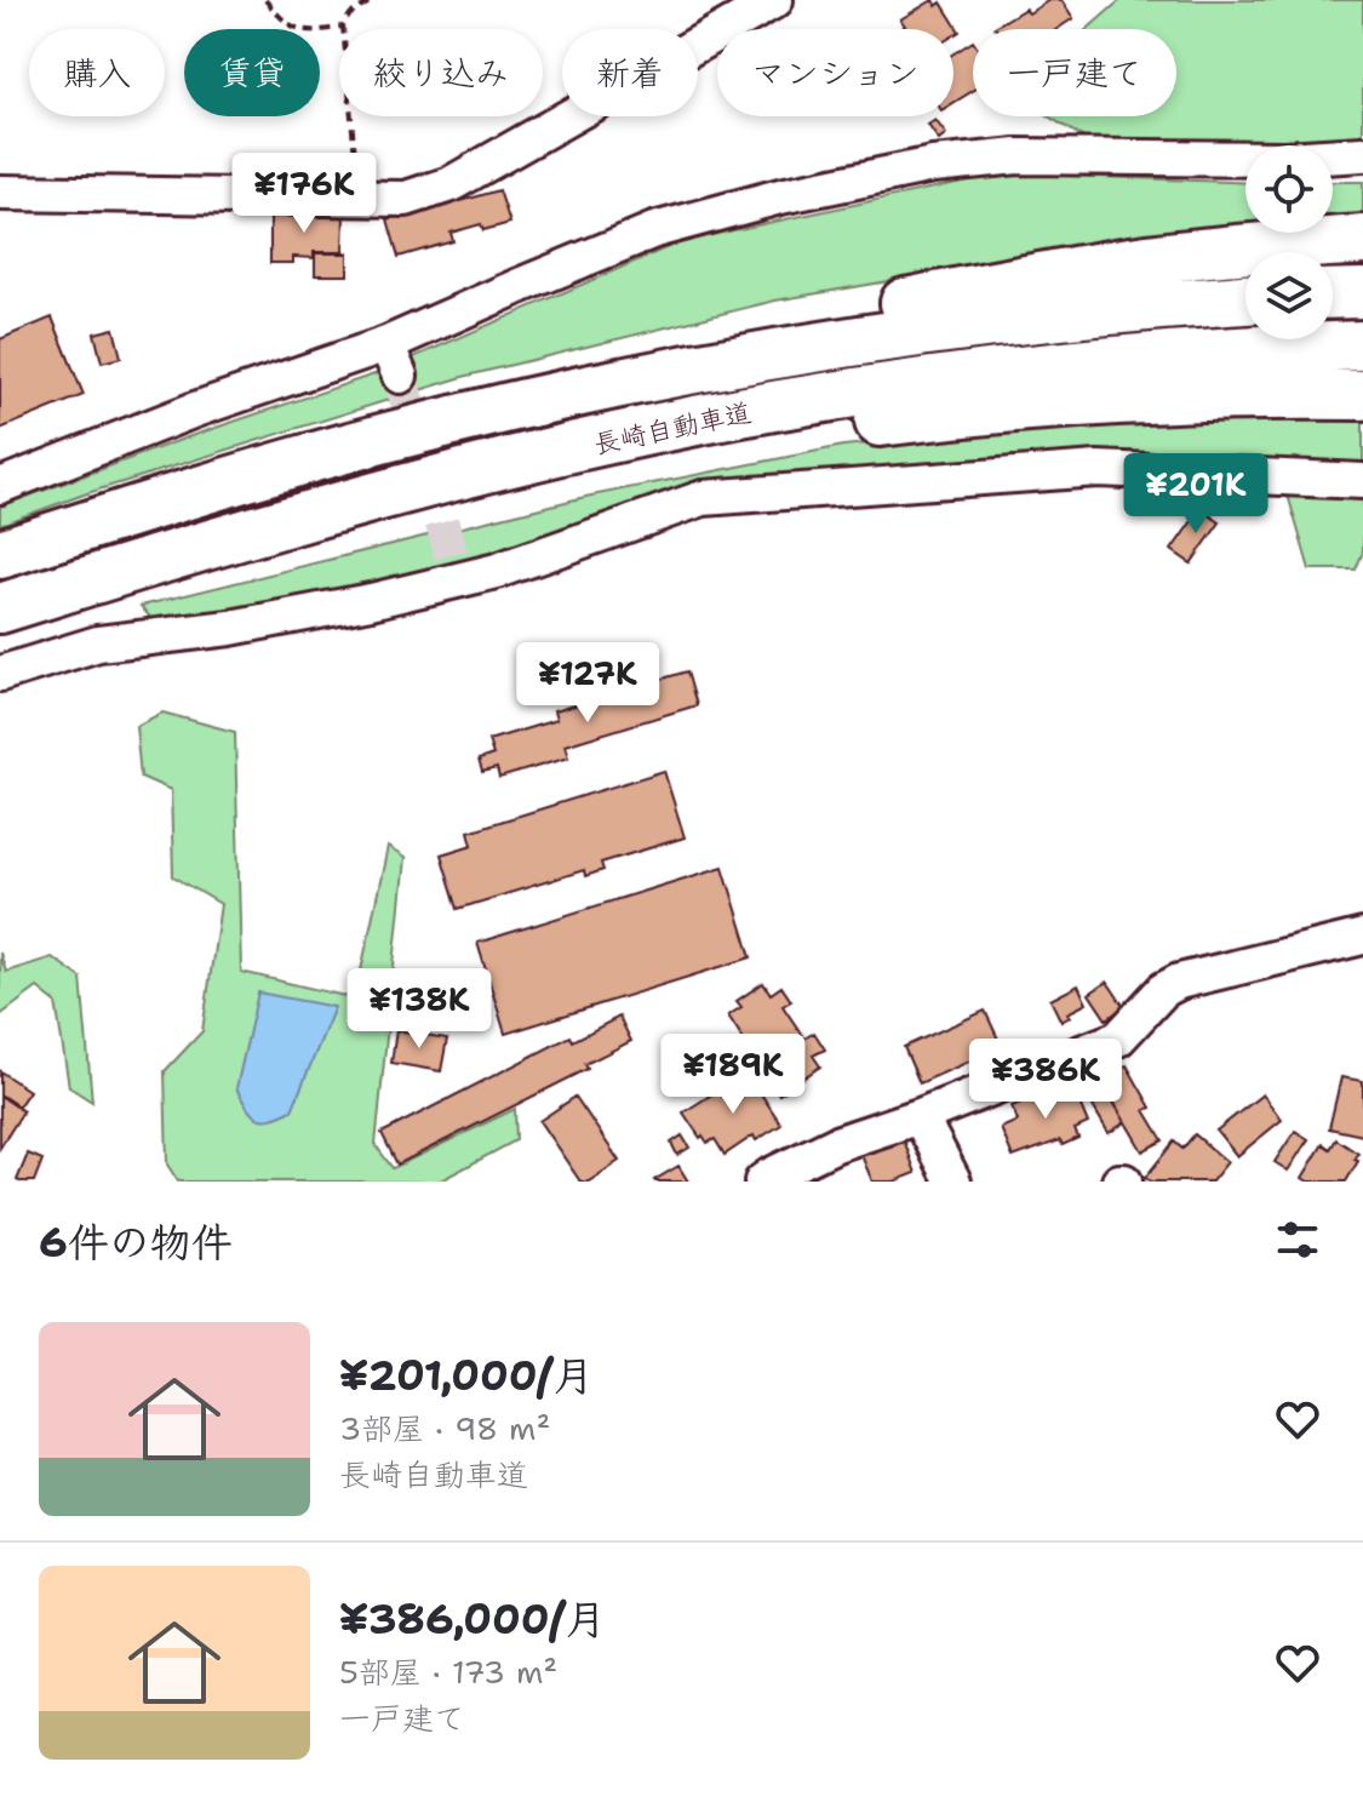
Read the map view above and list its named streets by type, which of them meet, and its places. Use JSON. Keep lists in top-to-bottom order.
{
  "streets": {
    "highway": ["長崎自動車道"]
  },
  "page": {
    "chip": [
      "購入",
      "賃貸",
      "絞り込み",
      "新着",
      "マンション",
      "一戸建て"
    ],
    "price": [
      "¥176K",
      "¥201K",
      "¥127K",
      "¥138K",
      "¥189K",
      "¥386K"
    ],
    "heading": "6件の物件",
    "list": [
      {
        "name": "¥201,000/月",
        "note": "3部屋 · 98 m² · 長崎自動車道"
      },
      {
        "name": "¥386,000/月",
        "note": "5部屋 · 173 m² · 一戸建て"
      }
    ]
  }
}
